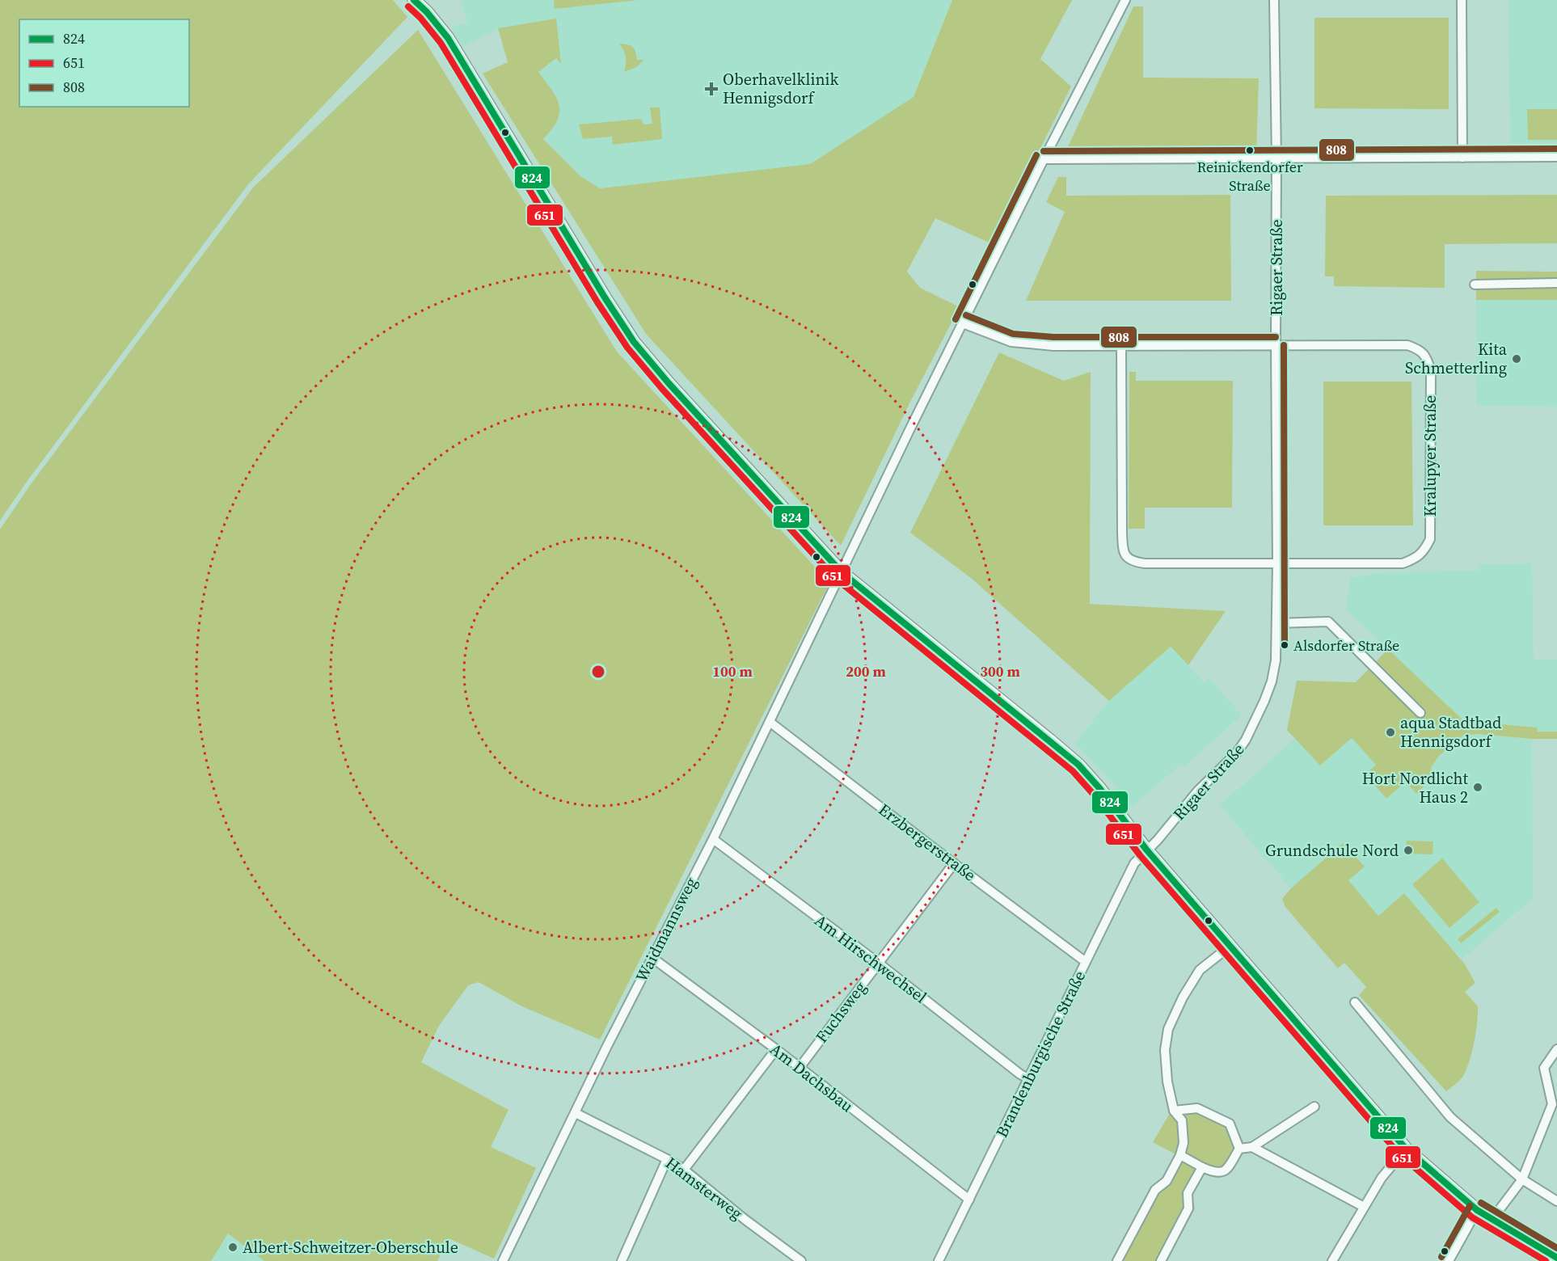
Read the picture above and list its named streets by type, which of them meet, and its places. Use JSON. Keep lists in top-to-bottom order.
{
  "streets": {
    "street": [
      "Rigaer Straße",
      "Kralupyer Straße",
      "Erzbergerstraße",
      "Waidmannsweg",
      "Am Hirschwechsel",
      "Fuchsweg",
      "Brandenburgische Straße",
      "Am Dachsbau",
      "Hamsterweg"
    ]
  },
  "crossings": [
    ["Rigaer Straße", "Kralupyer Straße"],
    ["Rigaer Straße", "Brandenburgische Straße"],
    ["Erzbergerstraße", "Waidmannsweg"],
    ["Erzbergerstraße", "Fuchsweg"],
    ["Erzbergerstraße", "Brandenburgische Straße"],
    ["Waidmannsweg", "Am Hirschwechsel"],
    ["Waidmannsweg", "Am Dachsbau"],
    ["Waidmannsweg", "Hamsterweg"],
    ["Am Hirschwechsel", "Fuchsweg"],
    ["Am Hirschwechsel", "Brandenburgische Straße"],
    ["Fuchsweg", "Am Dachsbau"],
    ["Brandenburgische Straße", "Am Dachsbau"]
  ],
  "places": {
    "health": ["Oberhavelklinik Hennigsdorf"],
    "other": [
      "Reinickendorfer Straße",
      "Kita Schmetterling",
      "Alsdorfer Straße",
      "aqua Stadtbad Hennigsdorf",
      "Hort Nordlicht Haus 2",
      "Grundschule Nord",
      "Albert-Schweitzer-Oberschule"
    ]
  },
  "lines": ["transit line 824", "transit line 651", "transit line 808"],
  "legend": ["824", "651", "808"],
  "rings": ["100 m", "200 m", "300 m"]
}
